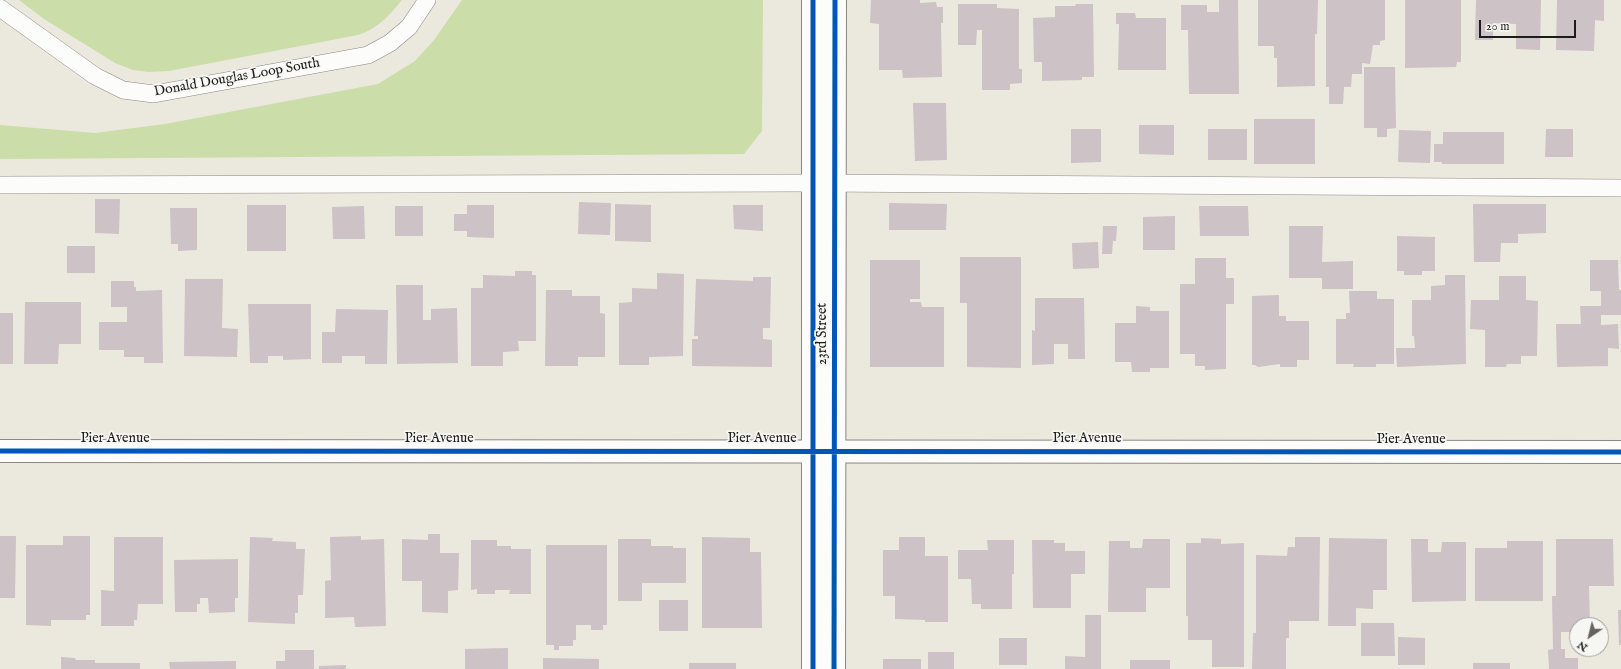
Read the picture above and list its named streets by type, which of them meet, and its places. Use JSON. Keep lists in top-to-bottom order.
{
  "streets": {
    "street": ["23rd Street", "Pier Avenue"],
    "lane": ["Donald Douglas Loop South"]
  },
  "crossings": [
    ["23rd Street", "Pier Avenue"]
  ],
  "scale_bar": "20 m",
  "north": "bottom left"
}
